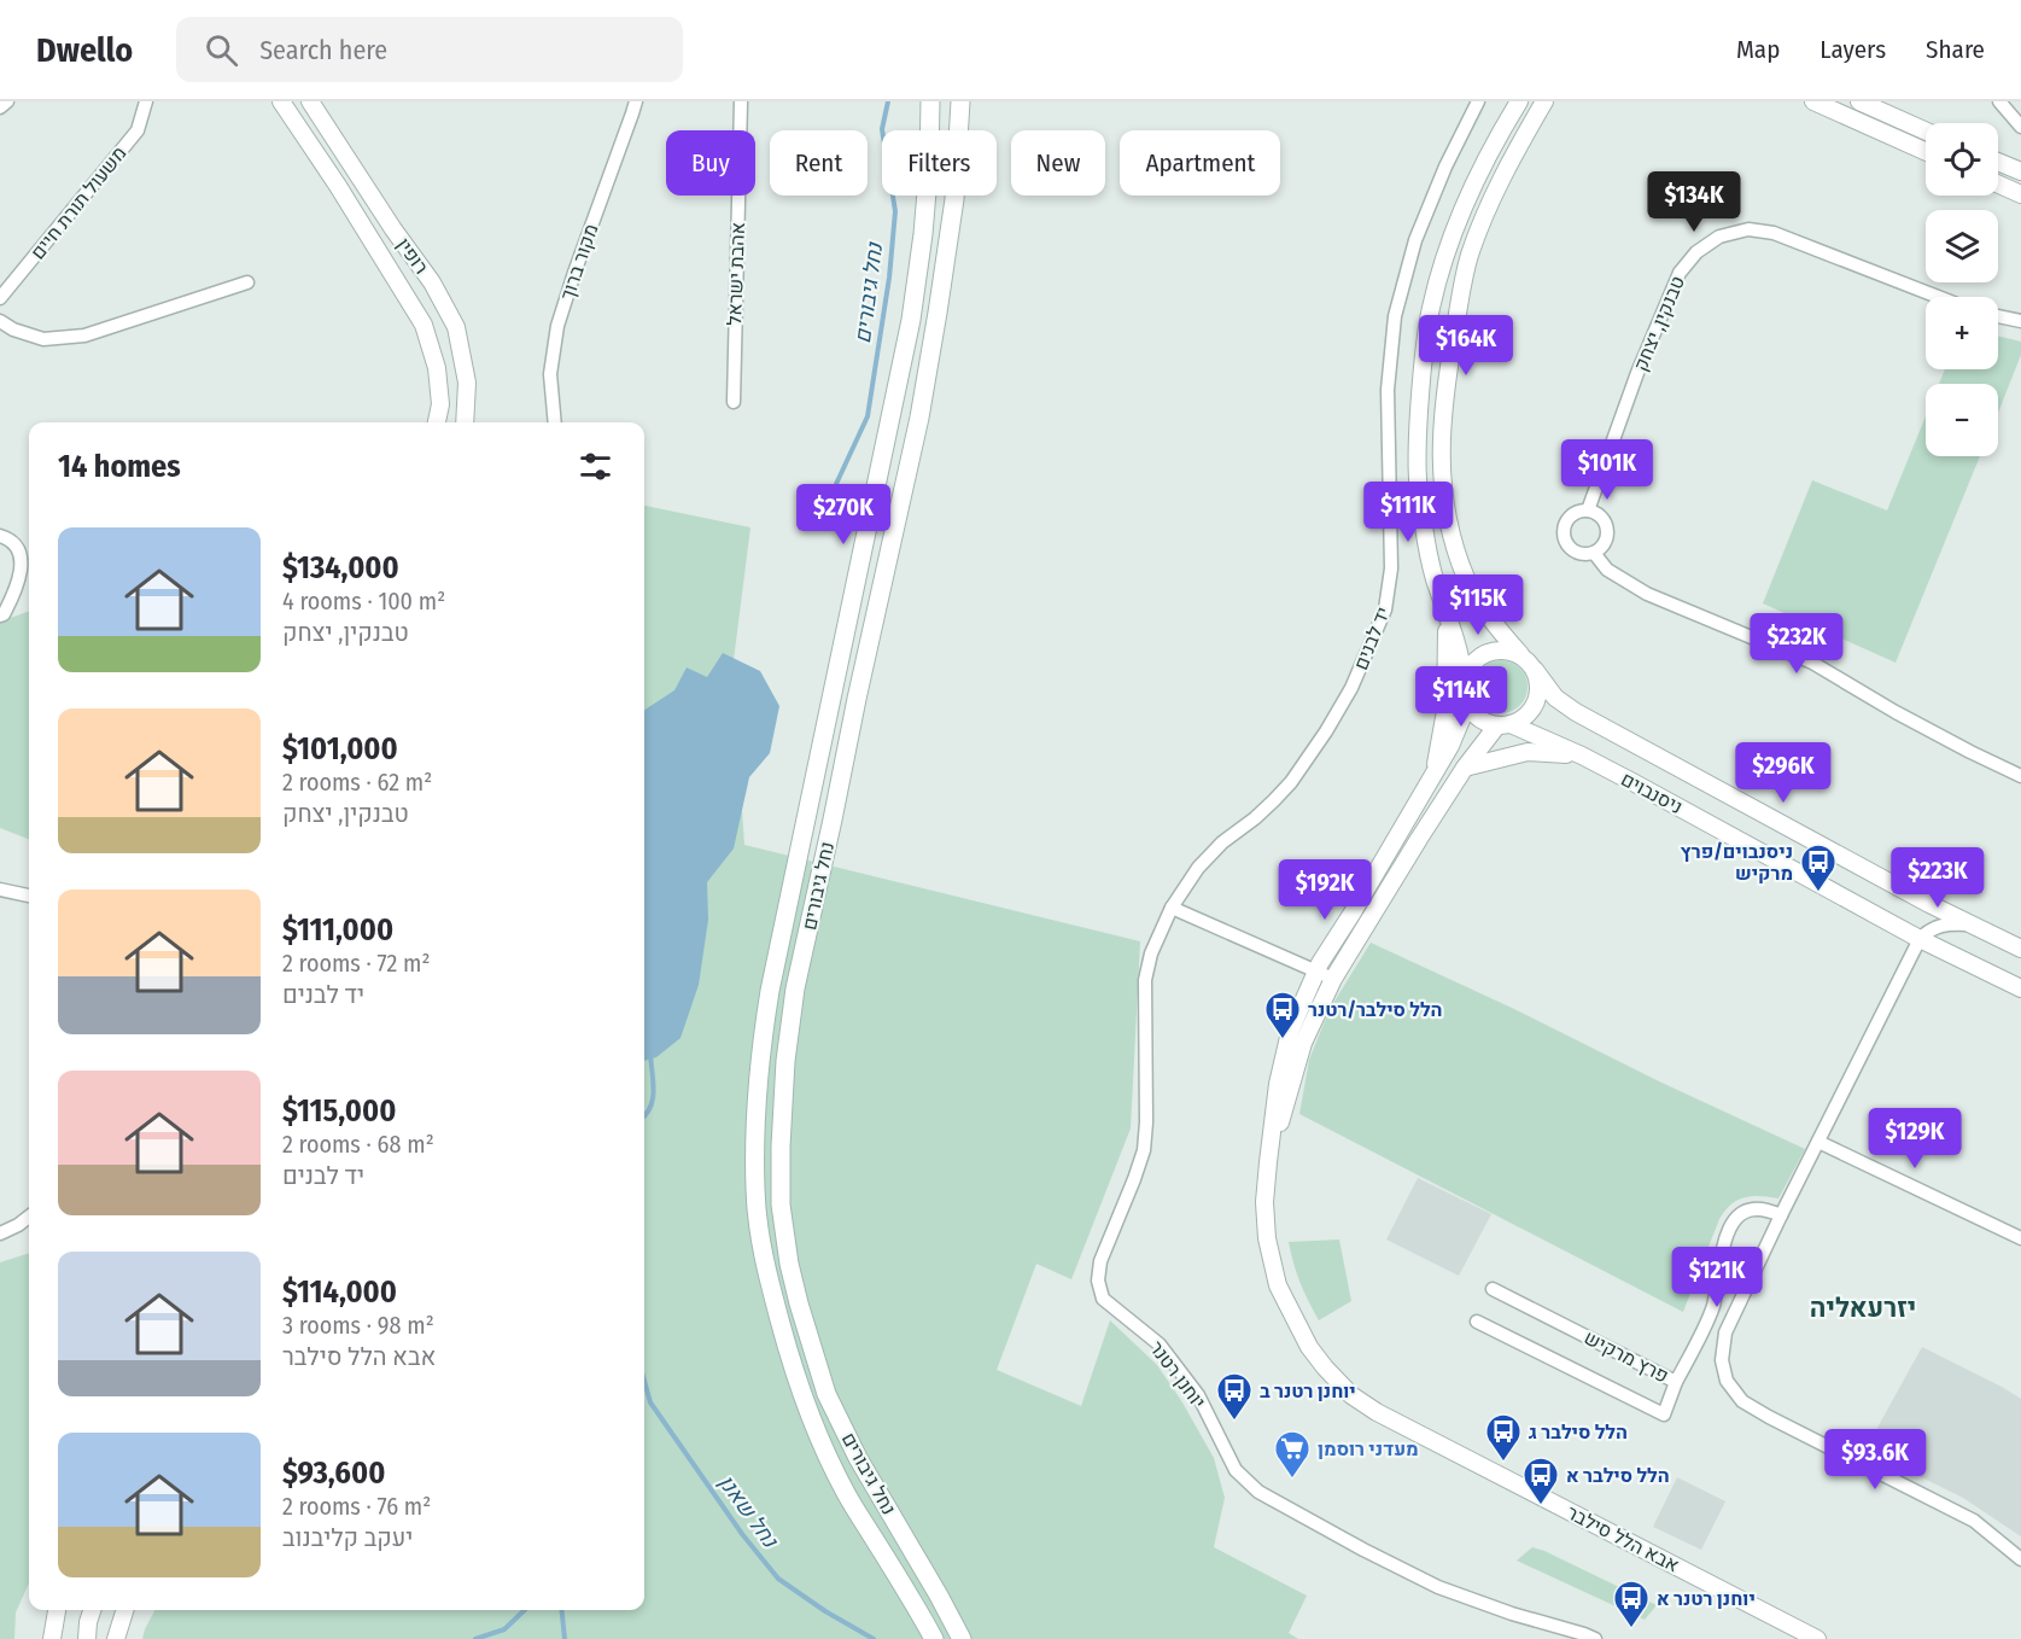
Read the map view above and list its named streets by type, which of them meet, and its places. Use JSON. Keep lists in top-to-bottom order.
{
  "streets": {
    "main road": ["נחל גיבורים"],
    "street": [
      "משעול תורת חיים",
      "רופין",
      "מקור ברוך",
      "אהבת ישראל",
      "טבנקין, יצחק",
      "יד לבנים",
      "ניסנבוים",
      "פרץ מרקיש",
      "יוחנן רטנר",
      "אבא הלל סילבר"
    ]
  },
  "crossings": [
    ["יד לבנים", "יוחנן רטנר"],
    ["ניסנבוים", "אבא הלל סילבר"]
  ],
  "districts": ["יזרעאליה"],
  "water": ["נחל גיבורים", "נחל שאנן"],
  "places": {
    "bus stop": [
      "ניסנבוים/פרץ מרקיש",
      "הלל סילבר/רטנר",
      "יוחנן רטנר ב",
      "הלל סילבר ג",
      "הלל סילבר א",
      "יוחנן רטנר א"
    ],
    "supermarket": ["מעדני רוסמן"]
  },
  "page": {
    "header": "Dwello",
    "search": "Search here",
    "nav": ["Map", "Layers", "Share"],
    "map_buttons": ["+", "−"],
    "chip": [
      "Buy",
      "Rent",
      "Filters",
      "New",
      "Apartment"
    ],
    "price": [
      "$134K",
      "$164K",
      "$101K",
      "$111K",
      "$270K",
      "$115K",
      "$232K",
      "$114K",
      "$296K",
      "$223K",
      "$192K",
      "$129K",
      "$121K",
      "$93.6K"
    ],
    "heading": "14 homes",
    "list": [
      {
        "name": "$134,000",
        "note": "4 rooms · 100 m² · טבנקין, יצחק"
      },
      {
        "name": "$101,000",
        "note": "2 rooms · 62 m² · טבנקין, יצחק"
      },
      {
        "name": "$111,000",
        "note": "2 rooms · 72 m² · יד לבנים"
      },
      {
        "name": "$115,000",
        "note": "2 rooms · 68 m² · יד לבנים"
      },
      {
        "name": "$114,000",
        "note": "3 rooms · 98 m² · אבא הלל סילבר"
      },
      {
        "name": "$93,600",
        "note": "2 rooms · 76 m² · יעקב קליבנוב"
      }
    ]
  }
}
